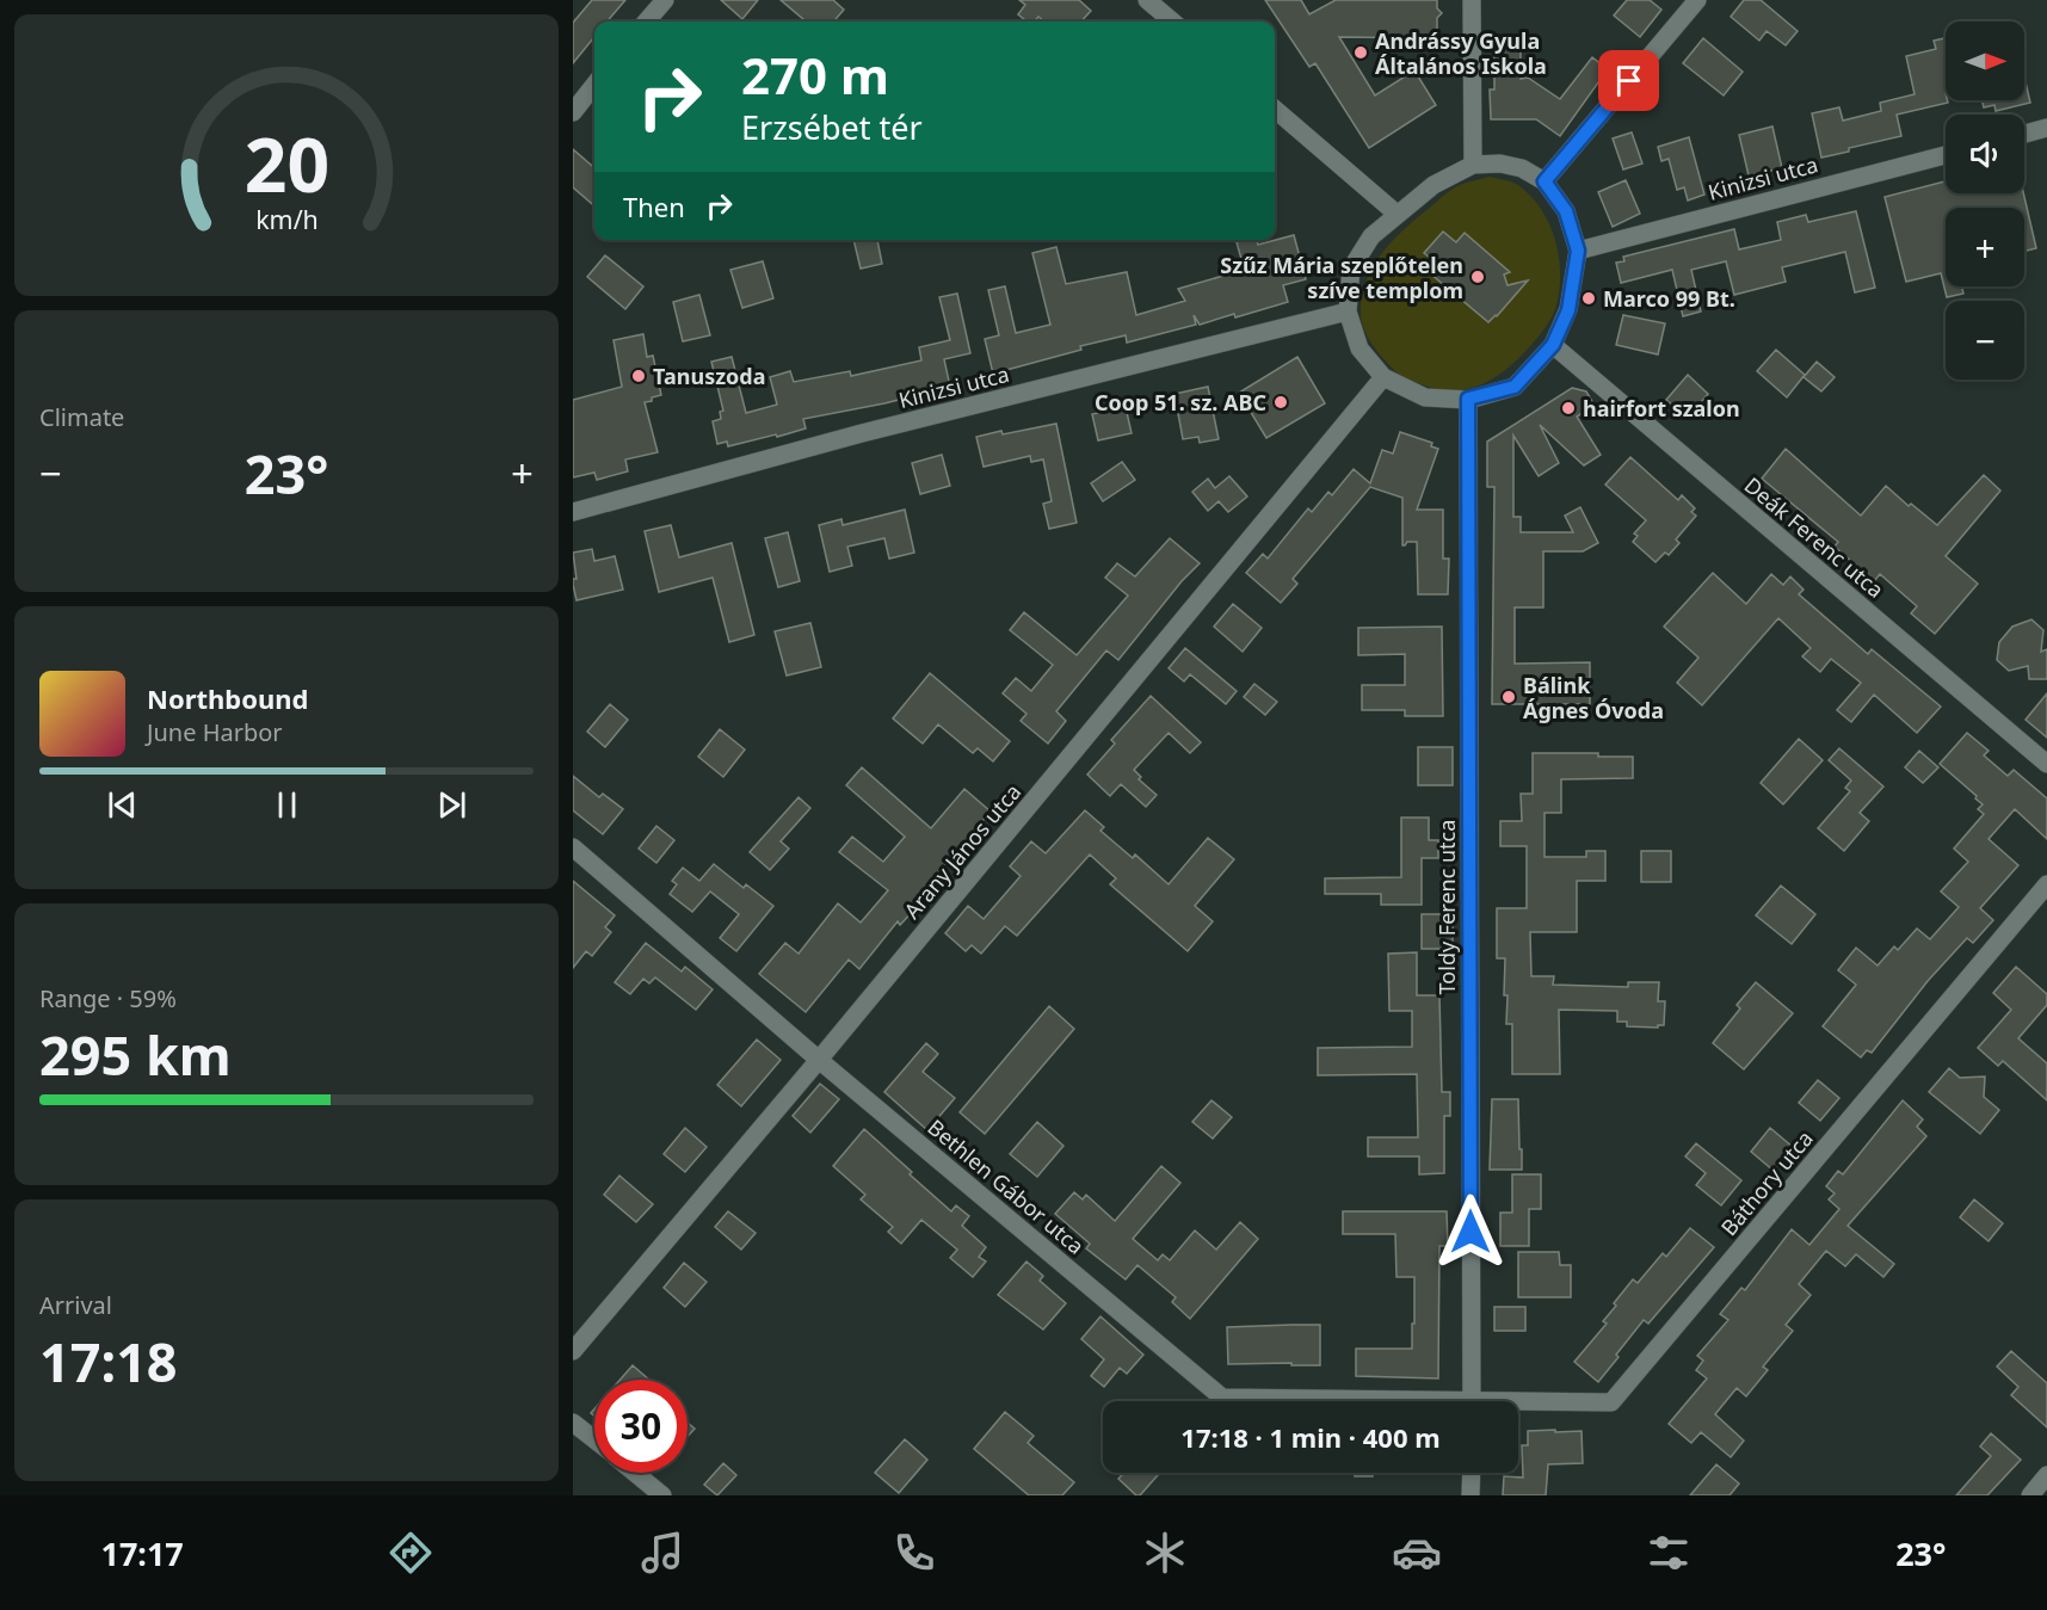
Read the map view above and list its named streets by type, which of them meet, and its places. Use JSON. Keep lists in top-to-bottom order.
{
  "streets": {
    "street": [
      "Kinizsi utca",
      "Deák Ferenc utca",
      "Arany János utca",
      "Toldy Ferenc utca",
      "Báthory utca",
      "Bethlen Gábor utca"
    ]
  },
  "crossings": [
    ["Kinizsi utca", "Deák Ferenc utca"],
    ["Kinizsi utca", "Arany János utca"],
    ["Kinizsi utca", "Toldy Ferenc utca"],
    ["Deák Ferenc utca", "Arany János utca"],
    ["Deák Ferenc utca", "Toldy Ferenc utca"],
    ["Arany János utca", "Toldy Ferenc utca"],
    ["Arany János utca", "Bethlen Gábor utca"]
  ],
  "places": [
    "Andrássy Gyula Általános Iskola",
    "Szűz Mária szeplőtelen szíve templom",
    "Marco 99 Bt.",
    "Tanuszoda",
    "Coop 51. sz. ABC",
    "hairfort szalon",
    "Bálink Ágnes Óvoda"
  ],
  "north": "right",
  "page": {
    "map_buttons": ["+", "−"],
    "turn": ["270 m", "Erzsébet tér"],
    "then": "Then",
    "tile": [
      "Climate",
      ["Range · 59%", "295 km"],
      ["Arrival", "17:18"]
    ],
    "heat": ["−", "23°", "+"],
    "song": ["Northbound", "June Harbor"],
    "limit": "30",
    "trip": "17:18 · 1 min · 400 m",
    "tabs": ["17:17", "23°"],
    "gauge": ["20", "km/h"]
  }
}
